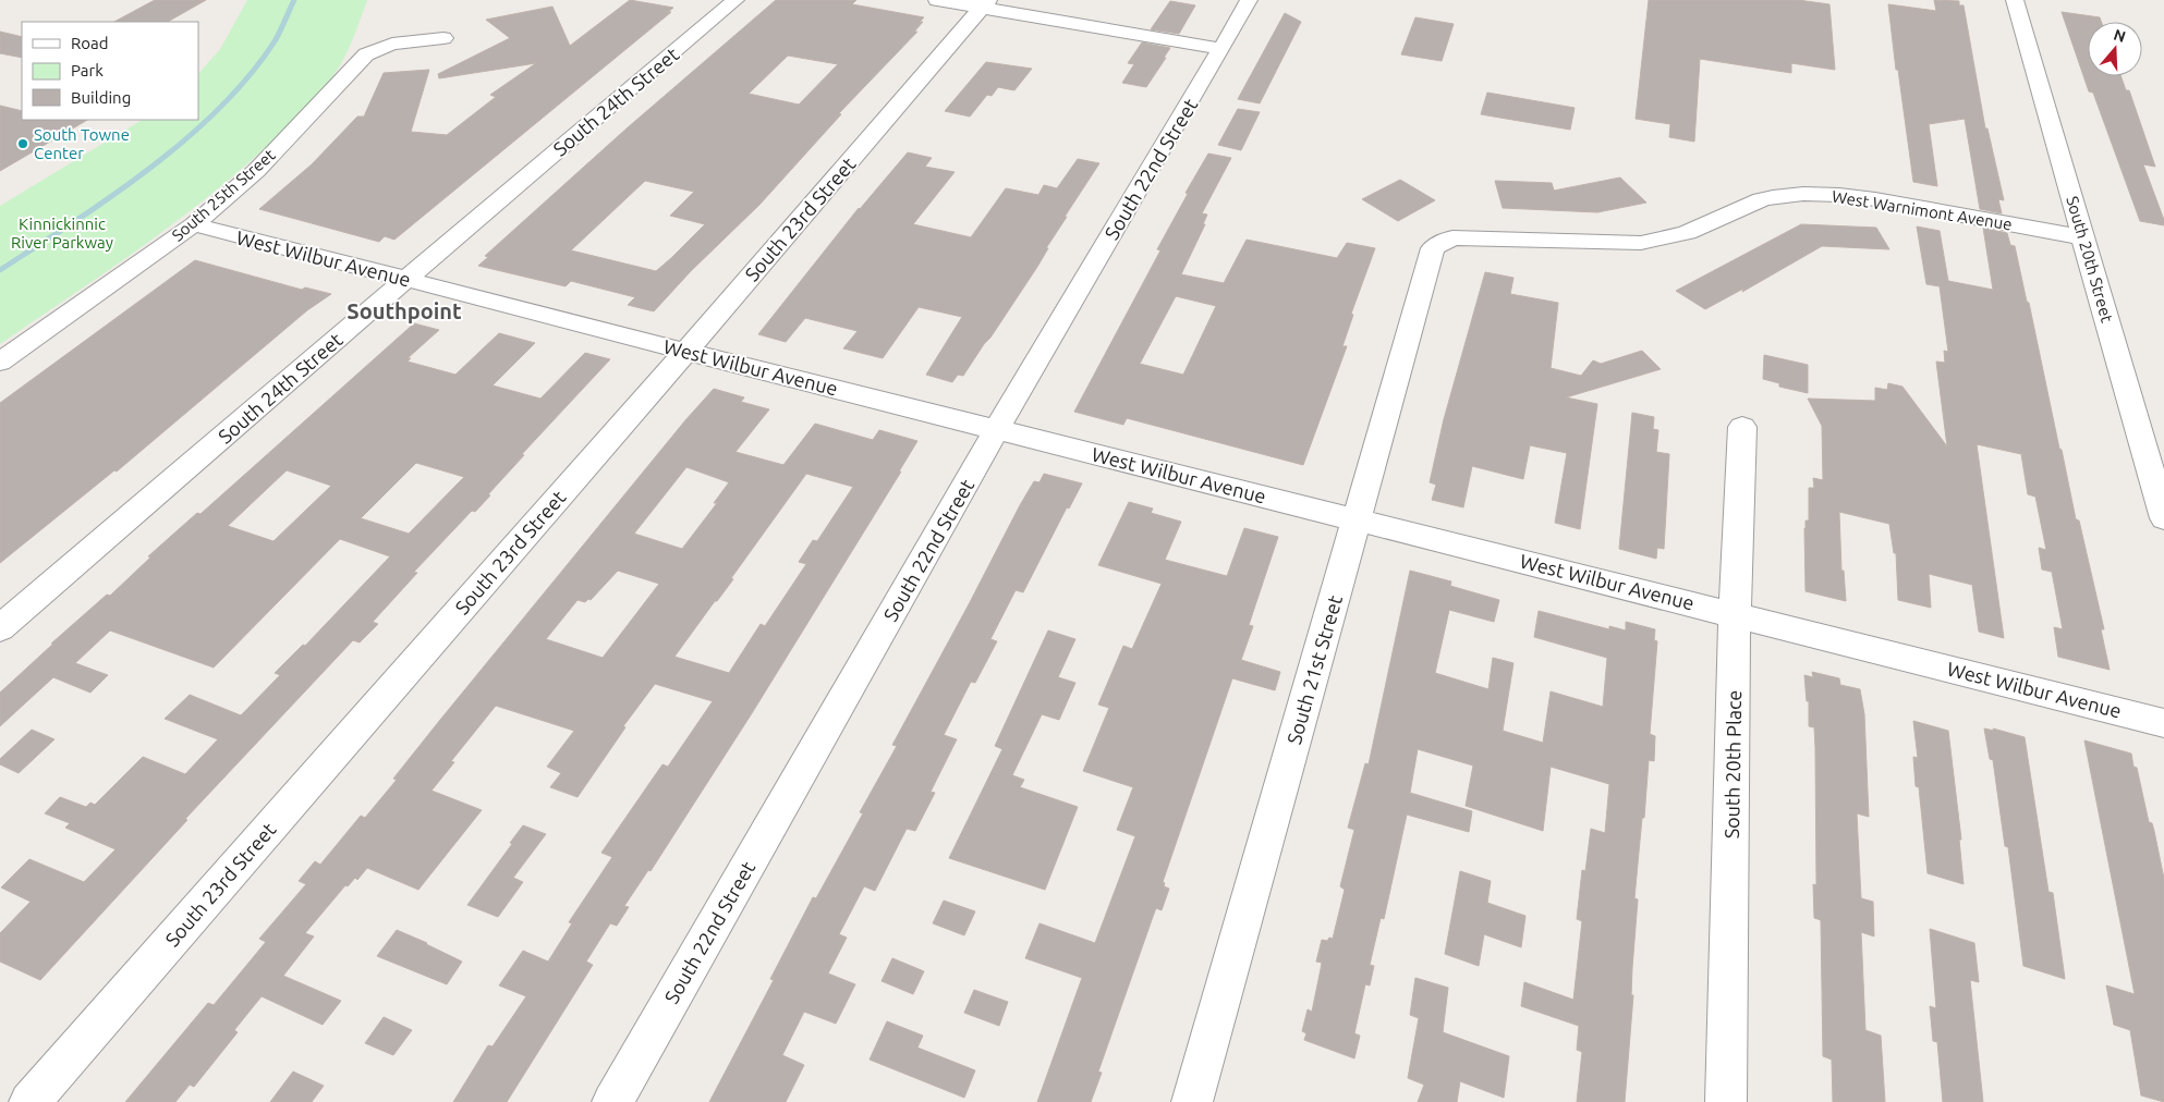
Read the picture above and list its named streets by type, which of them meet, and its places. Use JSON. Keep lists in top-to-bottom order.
{
  "streets": {
    "street": [
      "South 24th Street",
      "South 22nd Street",
      "South 25th Street",
      "West Warnimont Avenue",
      "South 23rd Street",
      "West Wilbur Avenue",
      "South 20th Street",
      "South 21st Street",
      "South 20th Place"
    ]
  },
  "crossings": [
    ["South 24th Street", "West Wilbur Avenue"],
    ["South 22nd Street", "West Wilbur Avenue"],
    ["South 25th Street", "West Wilbur Avenue"],
    ["West Warnimont Avenue", "South 20th Street"],
    ["West Warnimont Avenue", "South 21st Street"],
    ["South 23rd Street", "West Wilbur Avenue"],
    ["West Wilbur Avenue", "South 21st Street"],
    ["West Wilbur Avenue", "South 20th Place"]
  ],
  "districts": ["Southpoint"],
  "parks": ["Kinnickinnic River Parkway"],
  "places": ["South Towne Center"],
  "legend": ["Road", "Park", "Building"],
  "north": "top"
}
